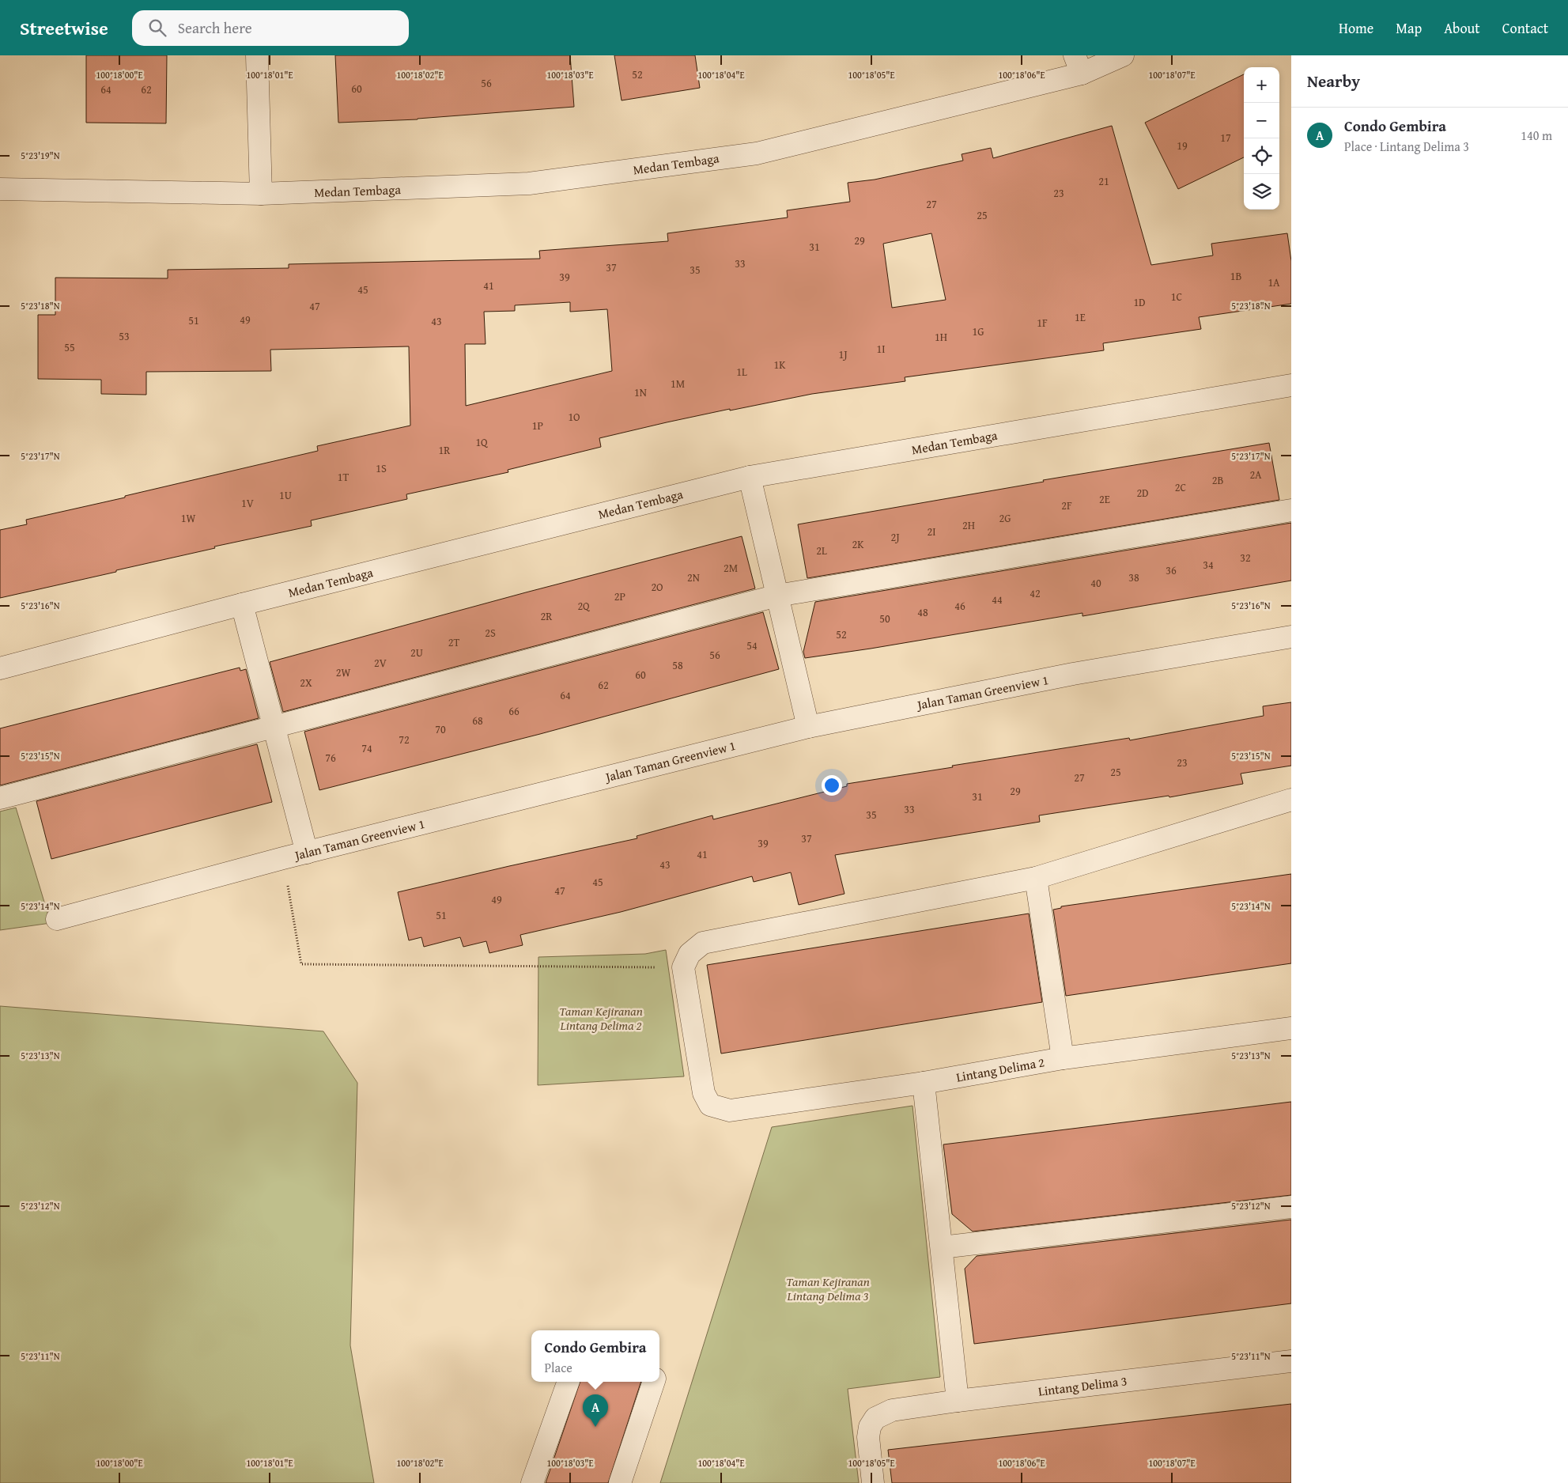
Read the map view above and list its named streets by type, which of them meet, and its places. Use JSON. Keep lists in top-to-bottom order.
{
  "streets": {
    "street": [
      "Medan Tembaga",
      "Jalan Taman Greenview 1",
      "Lintang Delima 2",
      "Lintang Delima 3"
    ]
  },
  "parks": ["Taman Kejiranan Lintang Delima 2", "Taman Kejiranan Lintang Delima 3"],
  "house_numbers": [
    "52",
    "56",
    "60",
    "64",
    "62",
    "17",
    "19",
    "21",
    "23",
    "27",
    "25",
    "29",
    "31",
    "33",
    "37",
    "35",
    "1B",
    "39",
    "1A",
    "41",
    "45",
    "1C",
    "1D",
    "47",
    "1E",
    "49",
    "51",
    "43",
    "1F",
    "1G",
    "53",
    "1H",
    "55",
    "1I",
    "1J",
    "1K",
    "1L",
    "1M",
    "1N",
    "1O",
    "1P",
    "1Q",
    "1R",
    "1S",
    "2A",
    "1T",
    "2B",
    "2C",
    "2D",
    "1U",
    "2E",
    "1V",
    "2F",
    "1W",
    "2G",
    "2H",
    "2I",
    "2J",
    "2K",
    "2L",
    "32",
    "34",
    "2M",
    "36",
    "2N",
    "38",
    "40",
    "2O",
    "42",
    "2P",
    "44",
    "2Q",
    "46",
    "48",
    "2R",
    "50",
    "2S",
    "52",
    "2T",
    "54",
    "2U",
    "56",
    "2V",
    "58",
    "2W",
    "60",
    "2X",
    "62",
    "64",
    "66",
    "68",
    "70",
    "72",
    "74",
    "76",
    "23",
    "25",
    "27",
    "29",
    "31",
    "33",
    "35",
    "37",
    "39",
    "41",
    "43",
    "45",
    "47",
    "49",
    "51"
  ],
  "page": {
    "header": "Streetwise",
    "search": "Search here",
    "nav": [
      "Home",
      "Map",
      "About",
      "Contact"
    ],
    "heading": "Nearby",
    "map_buttons": ["+", "−"],
    "list": [
      {
        "mark": "A",
        "name": "Condo Gembira",
        "note": "Place · Lintang Delima 3",
        "value": "140 m"
      }
    ],
    "popup": ["Condo Gembira", "Place"],
    "pins": "A"
  },
  "coordinates": [
    "100°18'00\"E",
    "100°18'01\"E",
    "100°18'02\"E",
    "100°18'03\"E",
    "100°18'04\"E",
    "100°18'05\"E",
    "100°18'06\"E",
    "100°18'07\"E",
    "5°23'19\"N",
    "5°23'18\"N",
    "5°23'17\"N",
    "5°23'16\"N",
    "5°23'15\"N",
    "5°23'14\"N",
    "5°23'13\"N",
    "5°23'12\"N",
    "5°23'11\"N"
  ]
}
